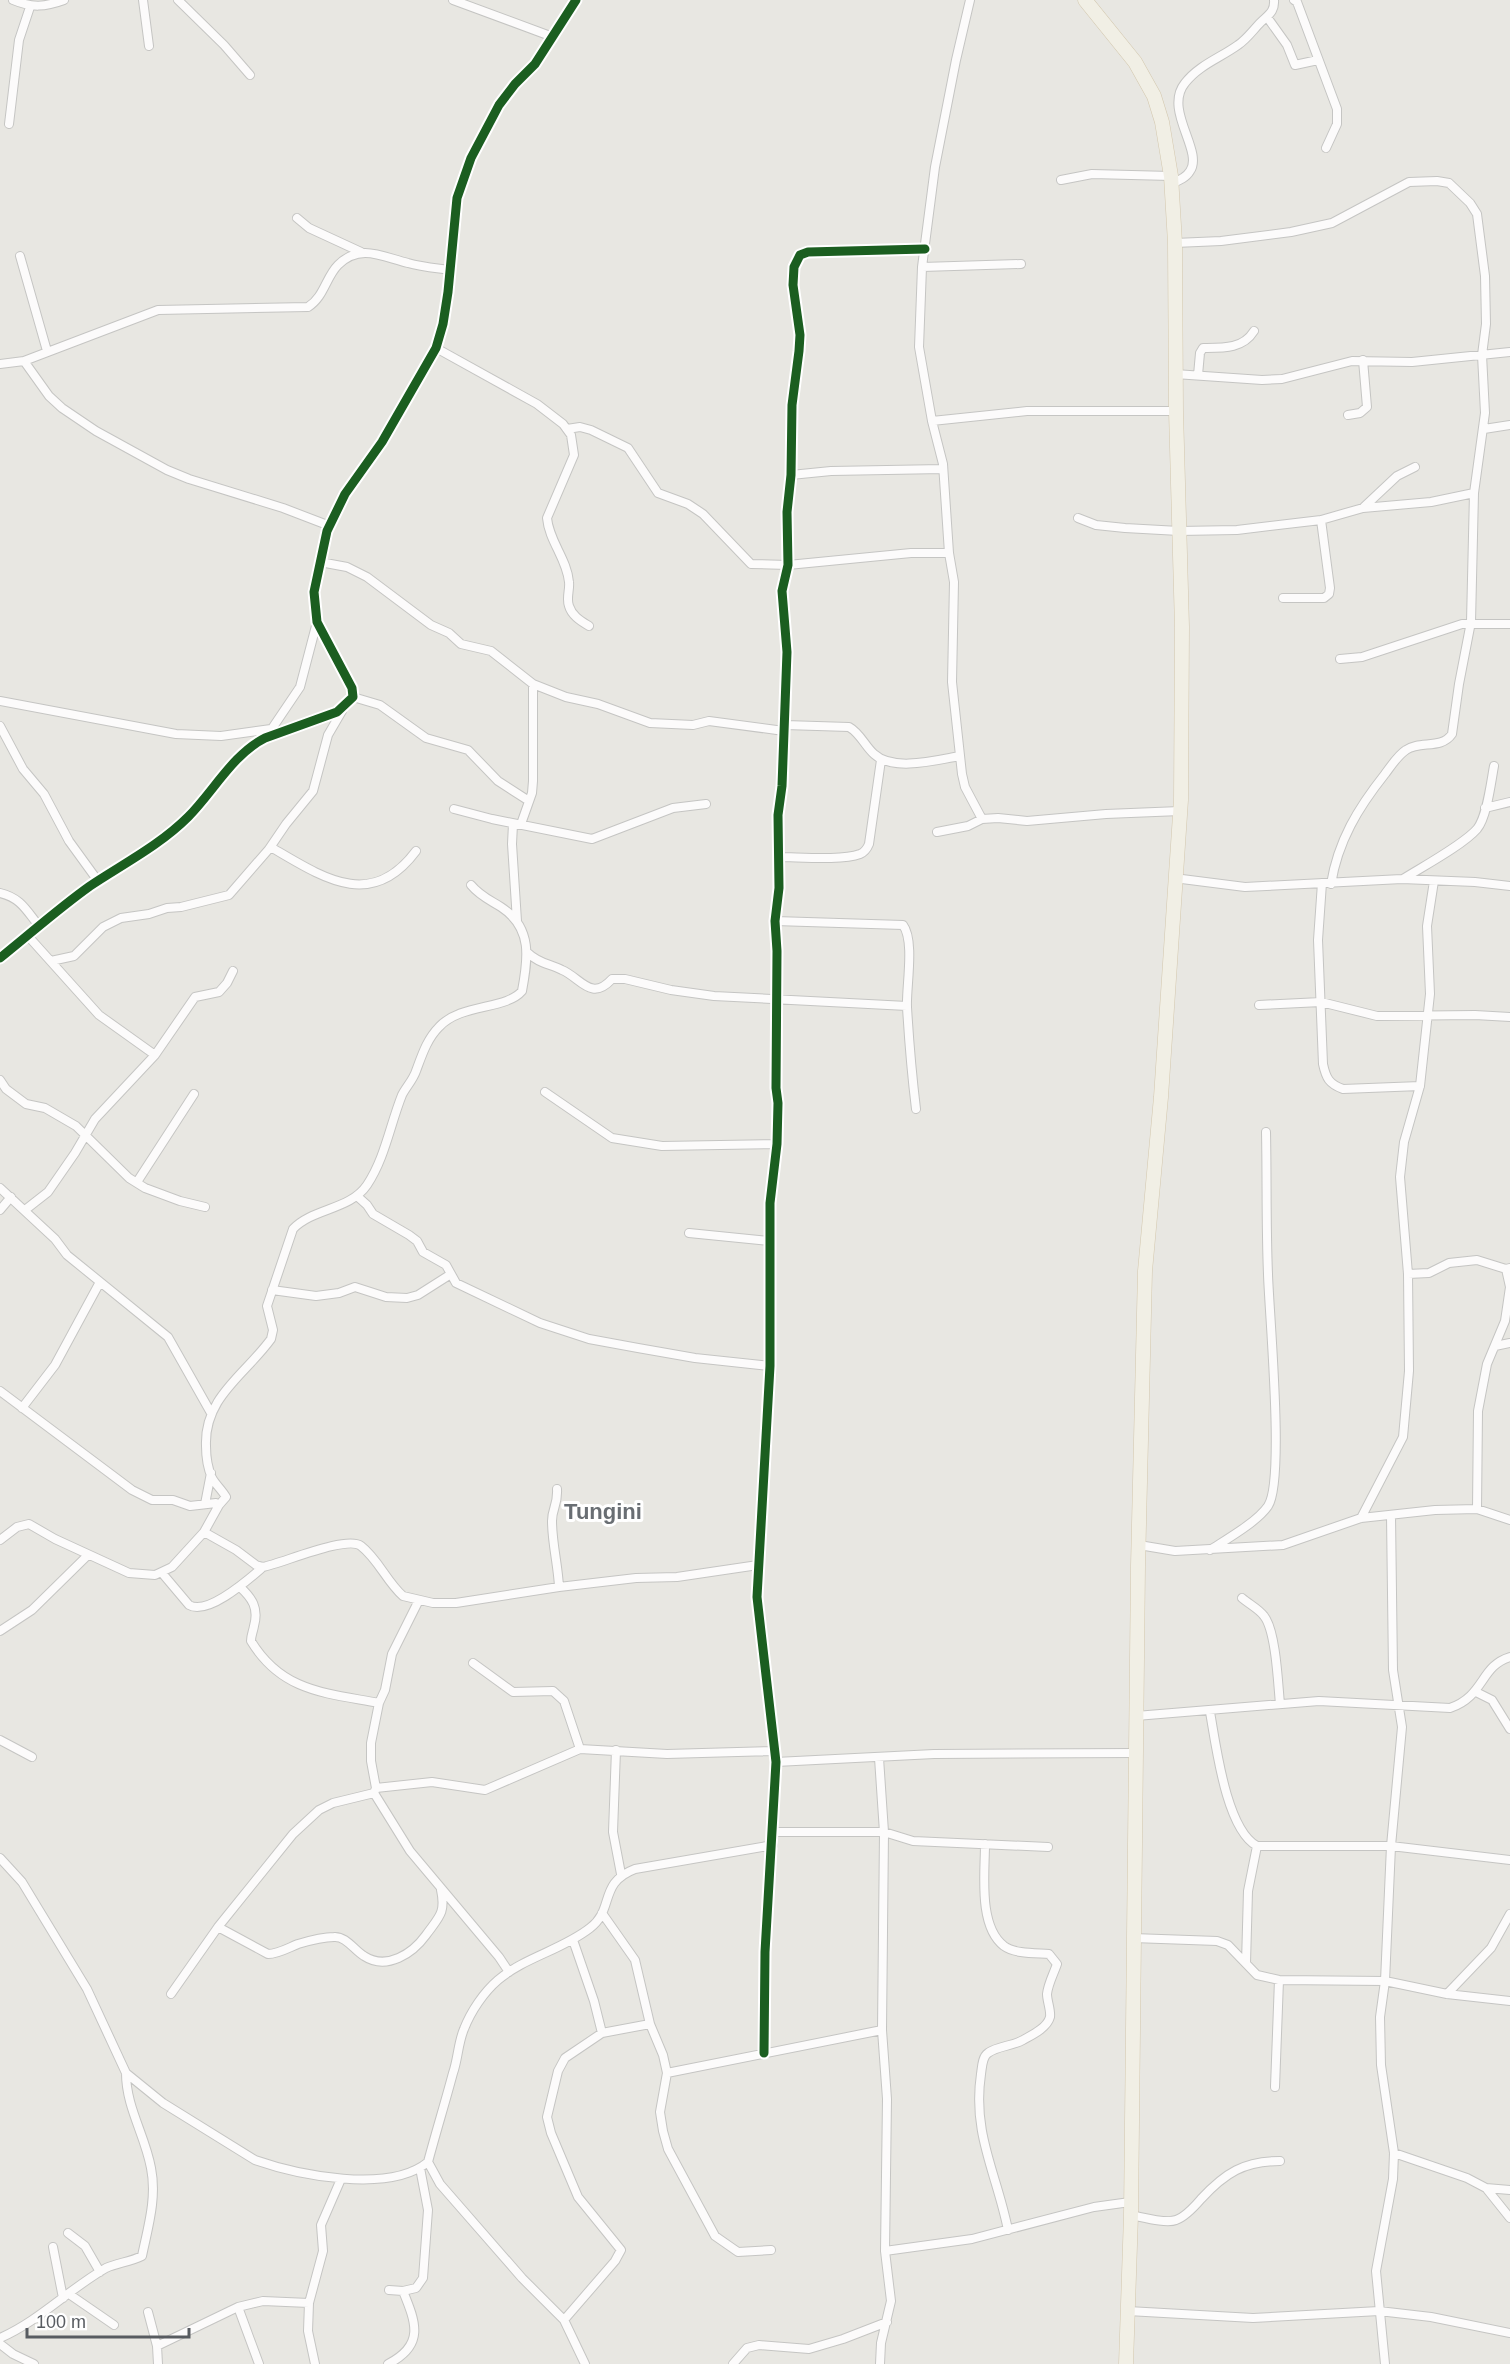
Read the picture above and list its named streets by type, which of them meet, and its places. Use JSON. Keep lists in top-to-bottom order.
{
  "districts": ["Tungini"],
  "scale_bar": "100 m"
}
